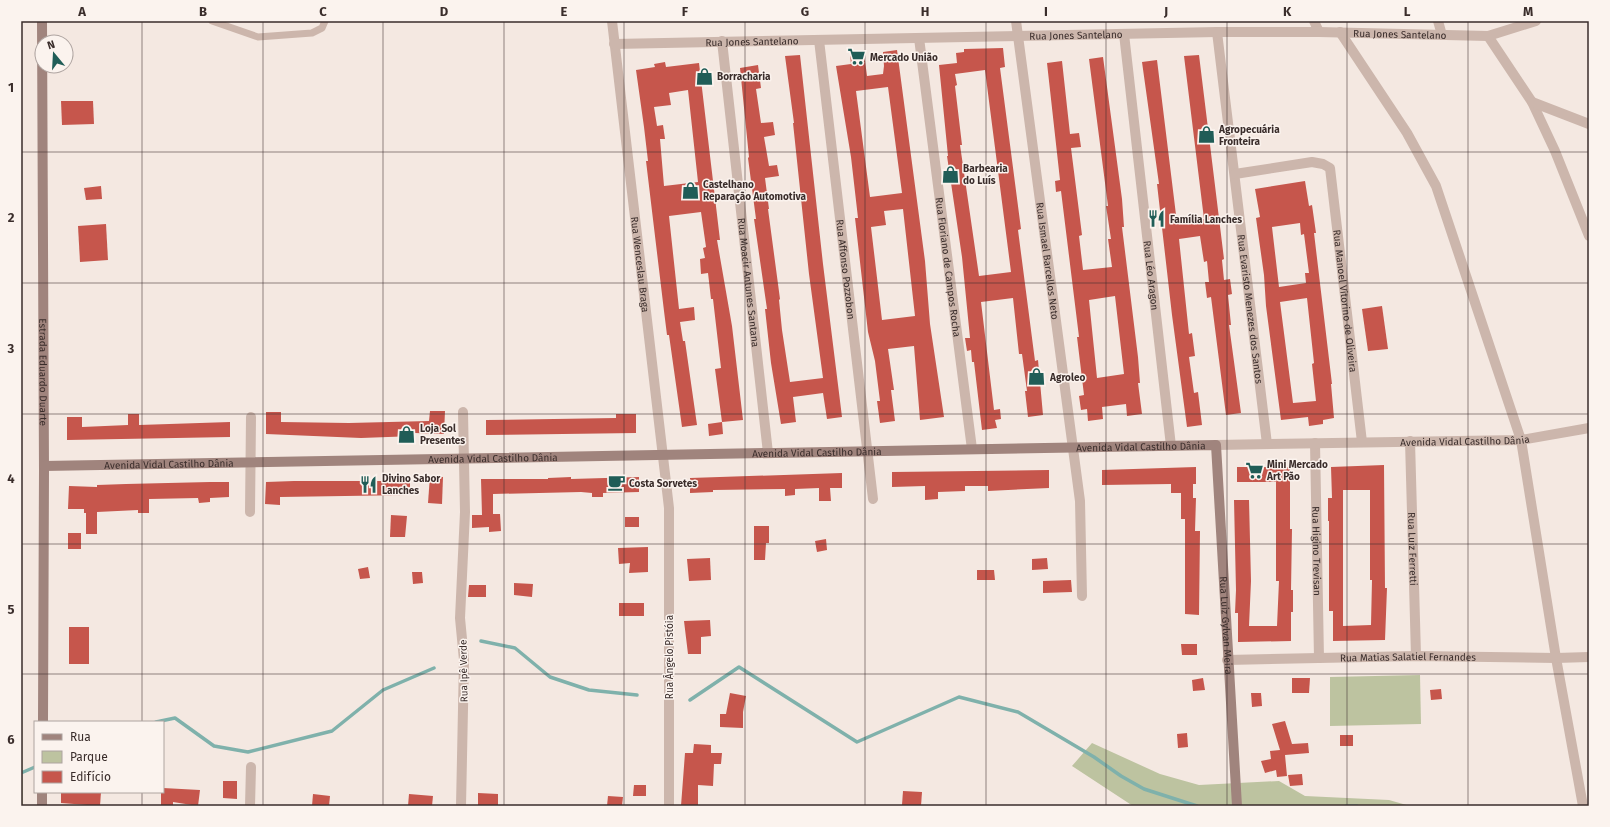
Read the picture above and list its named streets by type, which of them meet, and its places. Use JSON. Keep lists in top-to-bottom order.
{
  "streets": {
    "street": [
      "Rua Jones Santelano",
      "Rua Ismael Barcellos Neto",
      "Rua Wenceslau Braga",
      "Rua Floriano de Campos Rocha",
      "Rua Affonso Pozzobon",
      "Rua Léo Aragon",
      "Rua Moacir Antunes Santana",
      "Rua Manoel Vitorino de Oliveira",
      "Rua Evaristo Menezes dos Santos",
      "Estrada Eduardo Duarte",
      "Avenida Vidal Castilho Dânia",
      "Rua Luiz Ferretti",
      "Rua Higino Trevisan",
      "Rua Luiz Gylvan Meira",
      "Rua Ângelo Pistóia",
      "Rua Matias Salatiel Fernandes",
      "Rua Ipê Verde"
    ]
  },
  "crossings": [
    ["Rua Jones Santelano", "Rua Ismael Barcellos Neto"],
    ["Rua Jones Santelano", "Rua Wenceslau Braga"],
    ["Rua Jones Santelano", "Rua Floriano de Campos Rocha"],
    ["Rua Jones Santelano", "Rua Affonso Pozzobon"],
    ["Rua Jones Santelano", "Rua Léo Aragon"],
    ["Rua Jones Santelano", "Rua Moacir Antunes Santana"],
    ["Rua Jones Santelano", "Rua Evaristo Menezes dos Santos"],
    ["Rua Ismael Barcellos Neto", "Avenida Vidal Castilho Dânia"],
    ["Rua Wenceslau Braga", "Avenida Vidal Castilho Dânia"],
    ["Rua Wenceslau Braga", "Rua Ângelo Pistóia"],
    ["Rua Floriano de Campos Rocha", "Avenida Vidal Castilho Dânia"],
    ["Rua Affonso Pozzobon", "Avenida Vidal Castilho Dânia"],
    ["Rua Léo Aragon", "Avenida Vidal Castilho Dânia"],
    ["Rua Moacir Antunes Santana", "Avenida Vidal Castilho Dânia"],
    ["Rua Manoel Vitorino de Oliveira", "Rua Evaristo Menezes dos Santos"],
    ["Rua Manoel Vitorino de Oliveira", "Avenida Vidal Castilho Dânia"],
    ["Rua Evaristo Menezes dos Santos", "Avenida Vidal Castilho Dânia"],
    ["Estrada Eduardo Duarte", "Avenida Vidal Castilho Dânia"],
    ["Avenida Vidal Castilho Dânia", "Rua Luiz Ferretti"],
    ["Avenida Vidal Castilho Dânia", "Rua Higino Trevisan"],
    ["Avenida Vidal Castilho Dânia", "Rua Luiz Gylvan Meira"],
    ["Avenida Vidal Castilho Dânia", "Rua Ipê Verde"],
    ["Rua Luiz Ferretti", "Rua Matias Salatiel Fernandes"],
    ["Rua Higino Trevisan", "Rua Matias Salatiel Fernandes"],
    ["Rua Luiz Gylvan Meira", "Rua Matias Salatiel Fernandes"]
  ],
  "places": {
    "supermarket": ["Mercado União", "Mini Mercado Art Pão"],
    "shop": [
      "Borracharia",
      "Agropecuária Fronteira",
      "Barbearia do Luís",
      "Castelhano Reparação Automotiva",
      "Agroleo",
      "Loja Sol Presentes"
    ],
    "restaurant": ["Família Lanches", "Divino Sabor Lanches"],
    "cafe": ["Costa Sorvetes"]
  },
  "legend": ["Rua", "Parque", "Edifício"],
  "north": "top",
  "grid": {
    "columns": [
      "A",
      "B",
      "C",
      "D",
      "E",
      "F",
      "G",
      "H",
      "I",
      "J",
      "K",
      "L",
      "M"
    ],
    "rows": [
      "1",
      "2",
      "3",
      "4",
      "5",
      "6"
    ]
  }
}
